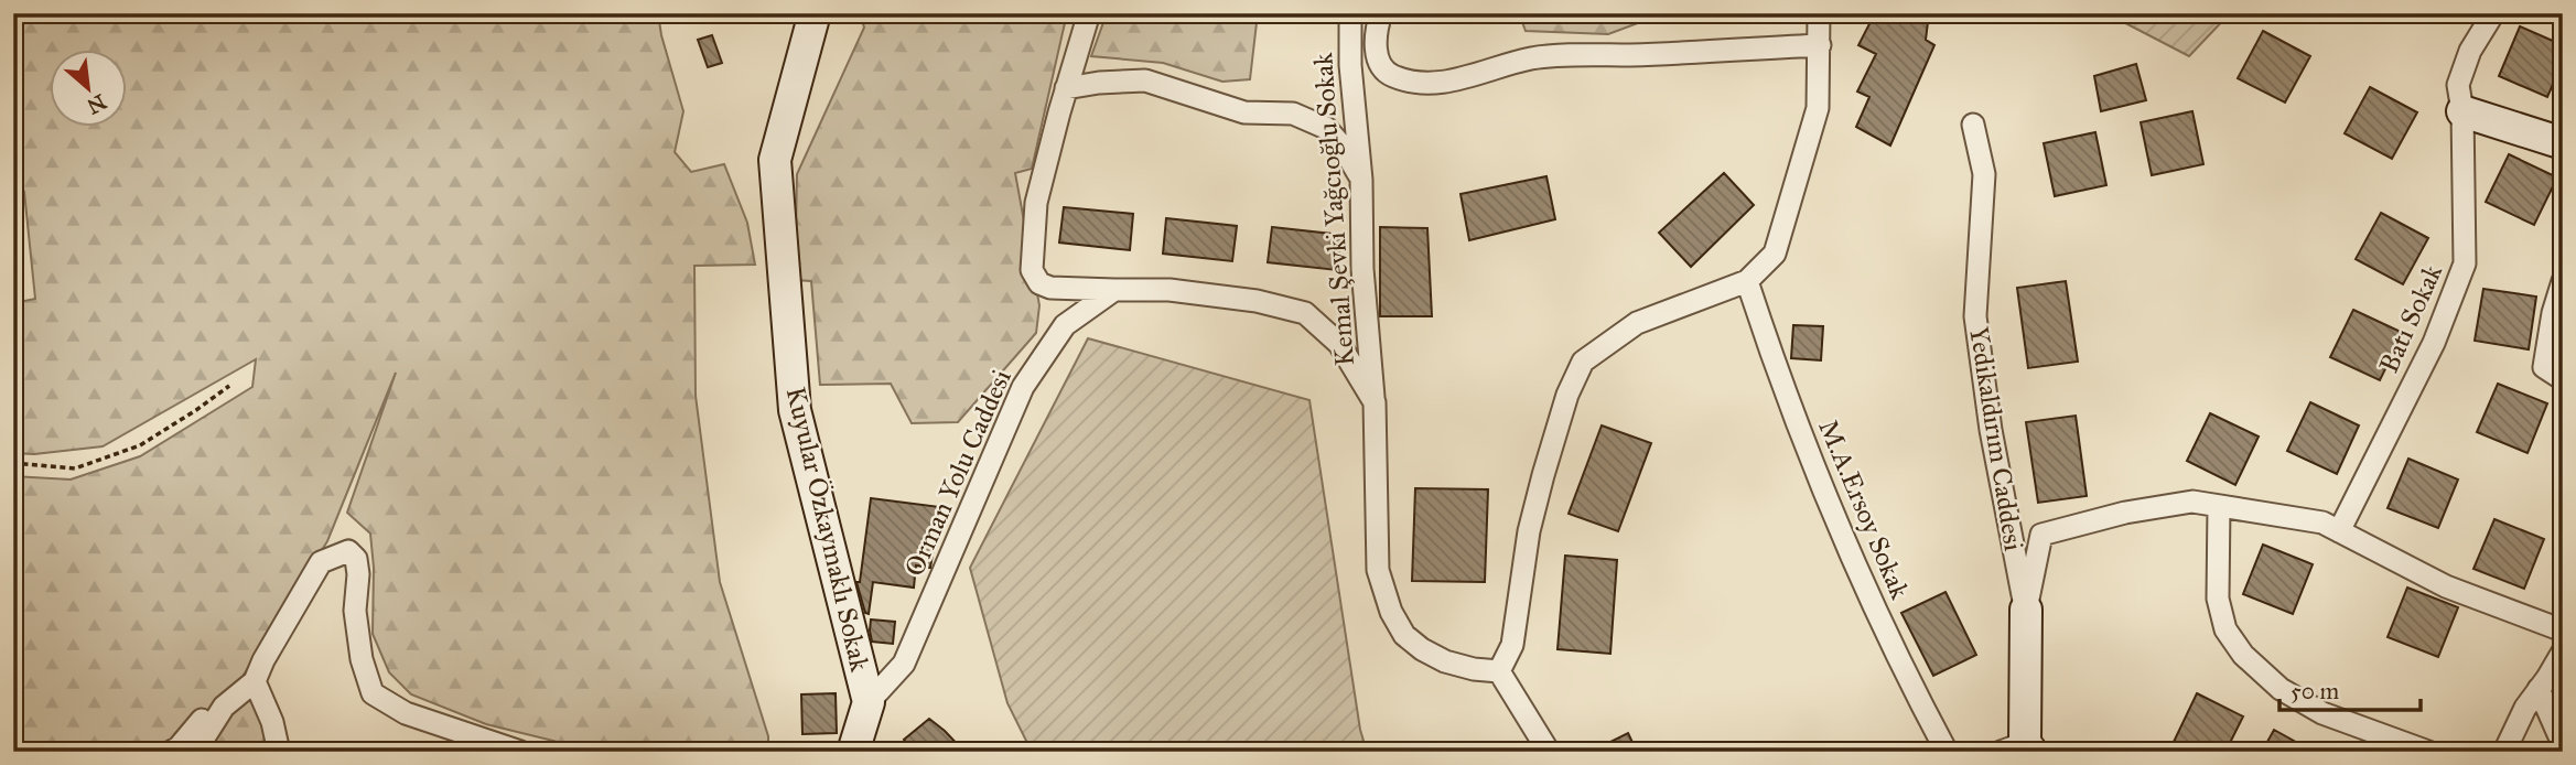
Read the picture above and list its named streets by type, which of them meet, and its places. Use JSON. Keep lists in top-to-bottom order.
{
  "streets": {
    "street": [
      "Kemal Şevki Yağcıoğlu Sokak",
      "Batı Sokak",
      "Yedikaldırım Caddesi",
      "Orman Yolu Caddesi",
      "M.A.Ersoy Sokak",
      "Kuyular Özkaymaklı Sokak"
    ]
  },
  "crossings": [
    ["Orman Yolu Caddesi", "Kuyular Özkaymaklı Sokak"]
  ],
  "scale_bar": "50 m",
  "north": "bottom right"
}
